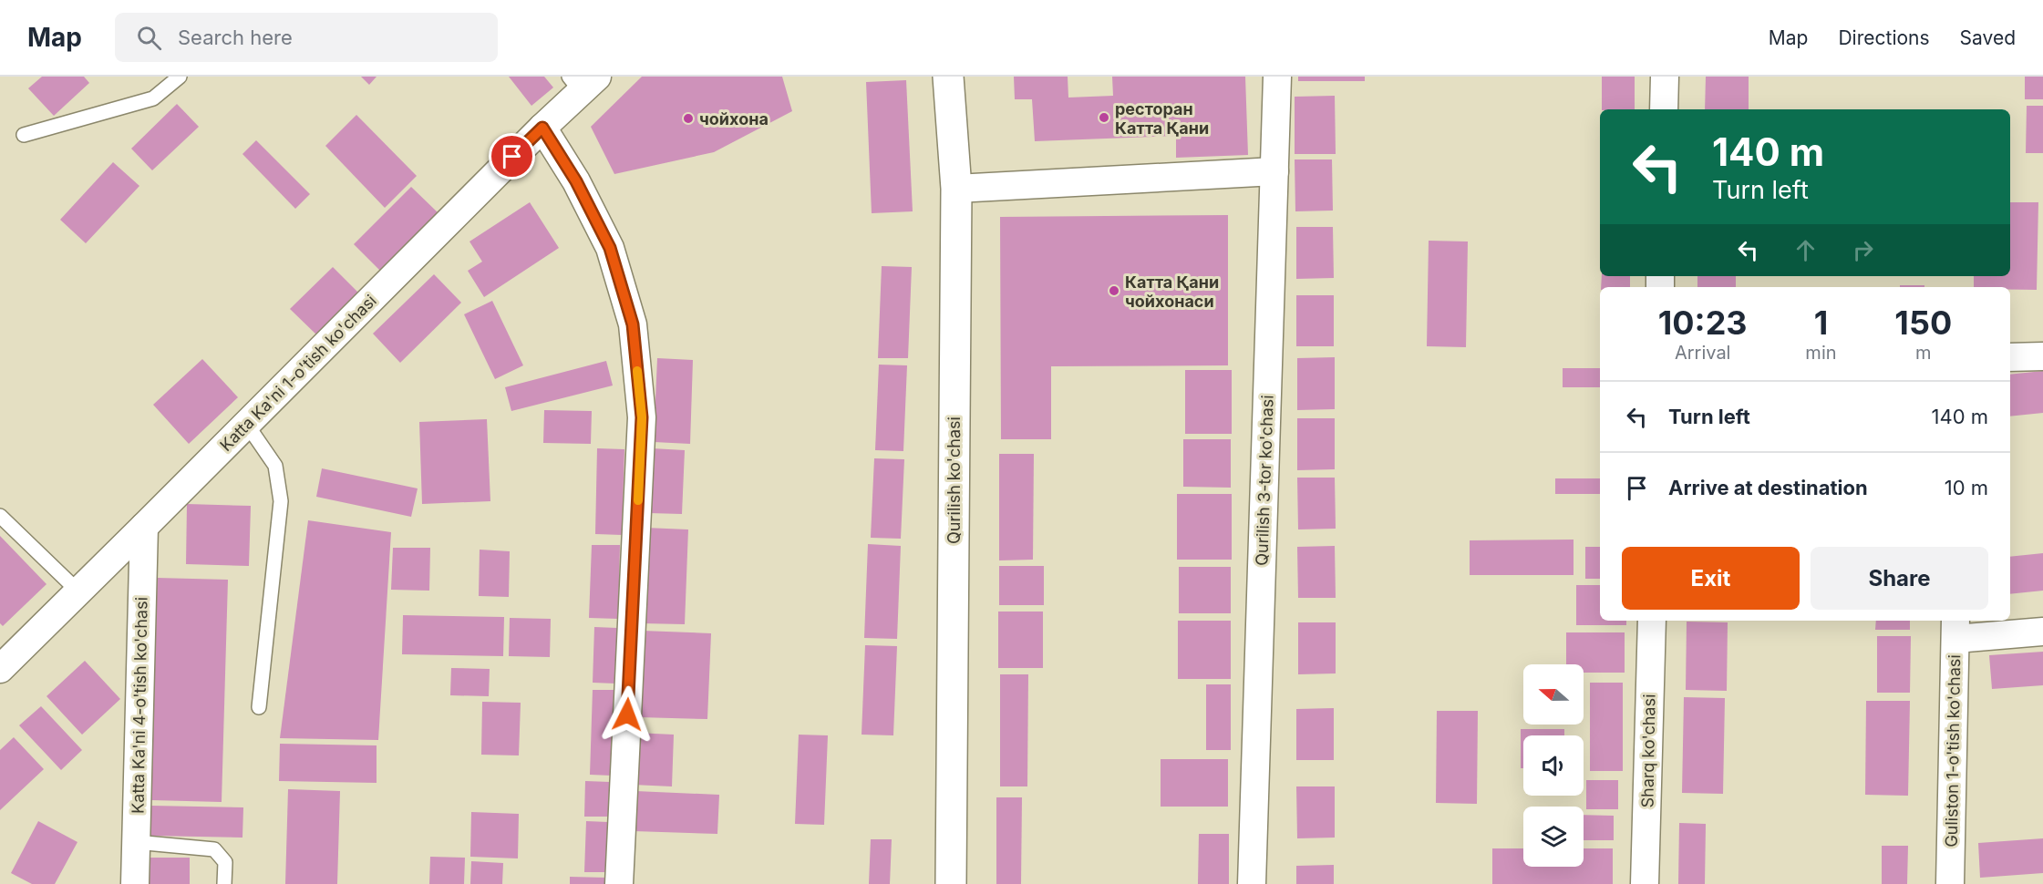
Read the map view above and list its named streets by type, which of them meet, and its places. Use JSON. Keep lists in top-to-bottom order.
{
  "streets": {
    "street": [
      "Katta Ka'ni 1-o'tish ko'chasi",
      "Qurilish ko'chasi",
      "Qurilish 3-tor ko'chasi",
      "Katta Ka'ni 4-o'tish ko'chasi",
      "Sharq ko'chasi",
      "Guliston 1-o'tish ko'chasi"
    ]
  },
  "crossings": [
    ["Katta Ka'ni 1-o'tish ko'chasi", "Katta Ka'ni 4-o'tish ko'chasi"]
  ],
  "places": ["ресторан Катта Қани", "чойхона", "Катта Қани чойхонаси"],
  "north": "left",
  "page": {
    "header": "Map",
    "search": "Search here",
    "nav": ["Map", "Directions", "Saved"],
    "turn": ["140 m", "Turn left"],
    "eta": [
      "10:23",
      "Arrival",
      "1",
      "min",
      "150",
      "m"
    ],
    "list": [
      {
        "name": "Turn left",
        "value": "140 m"
      },
      {
        "name": "Arrive at destination",
        "value": "10 m"
      }
    ],
    "buttons": ["Exit", "Share"]
  }
}
